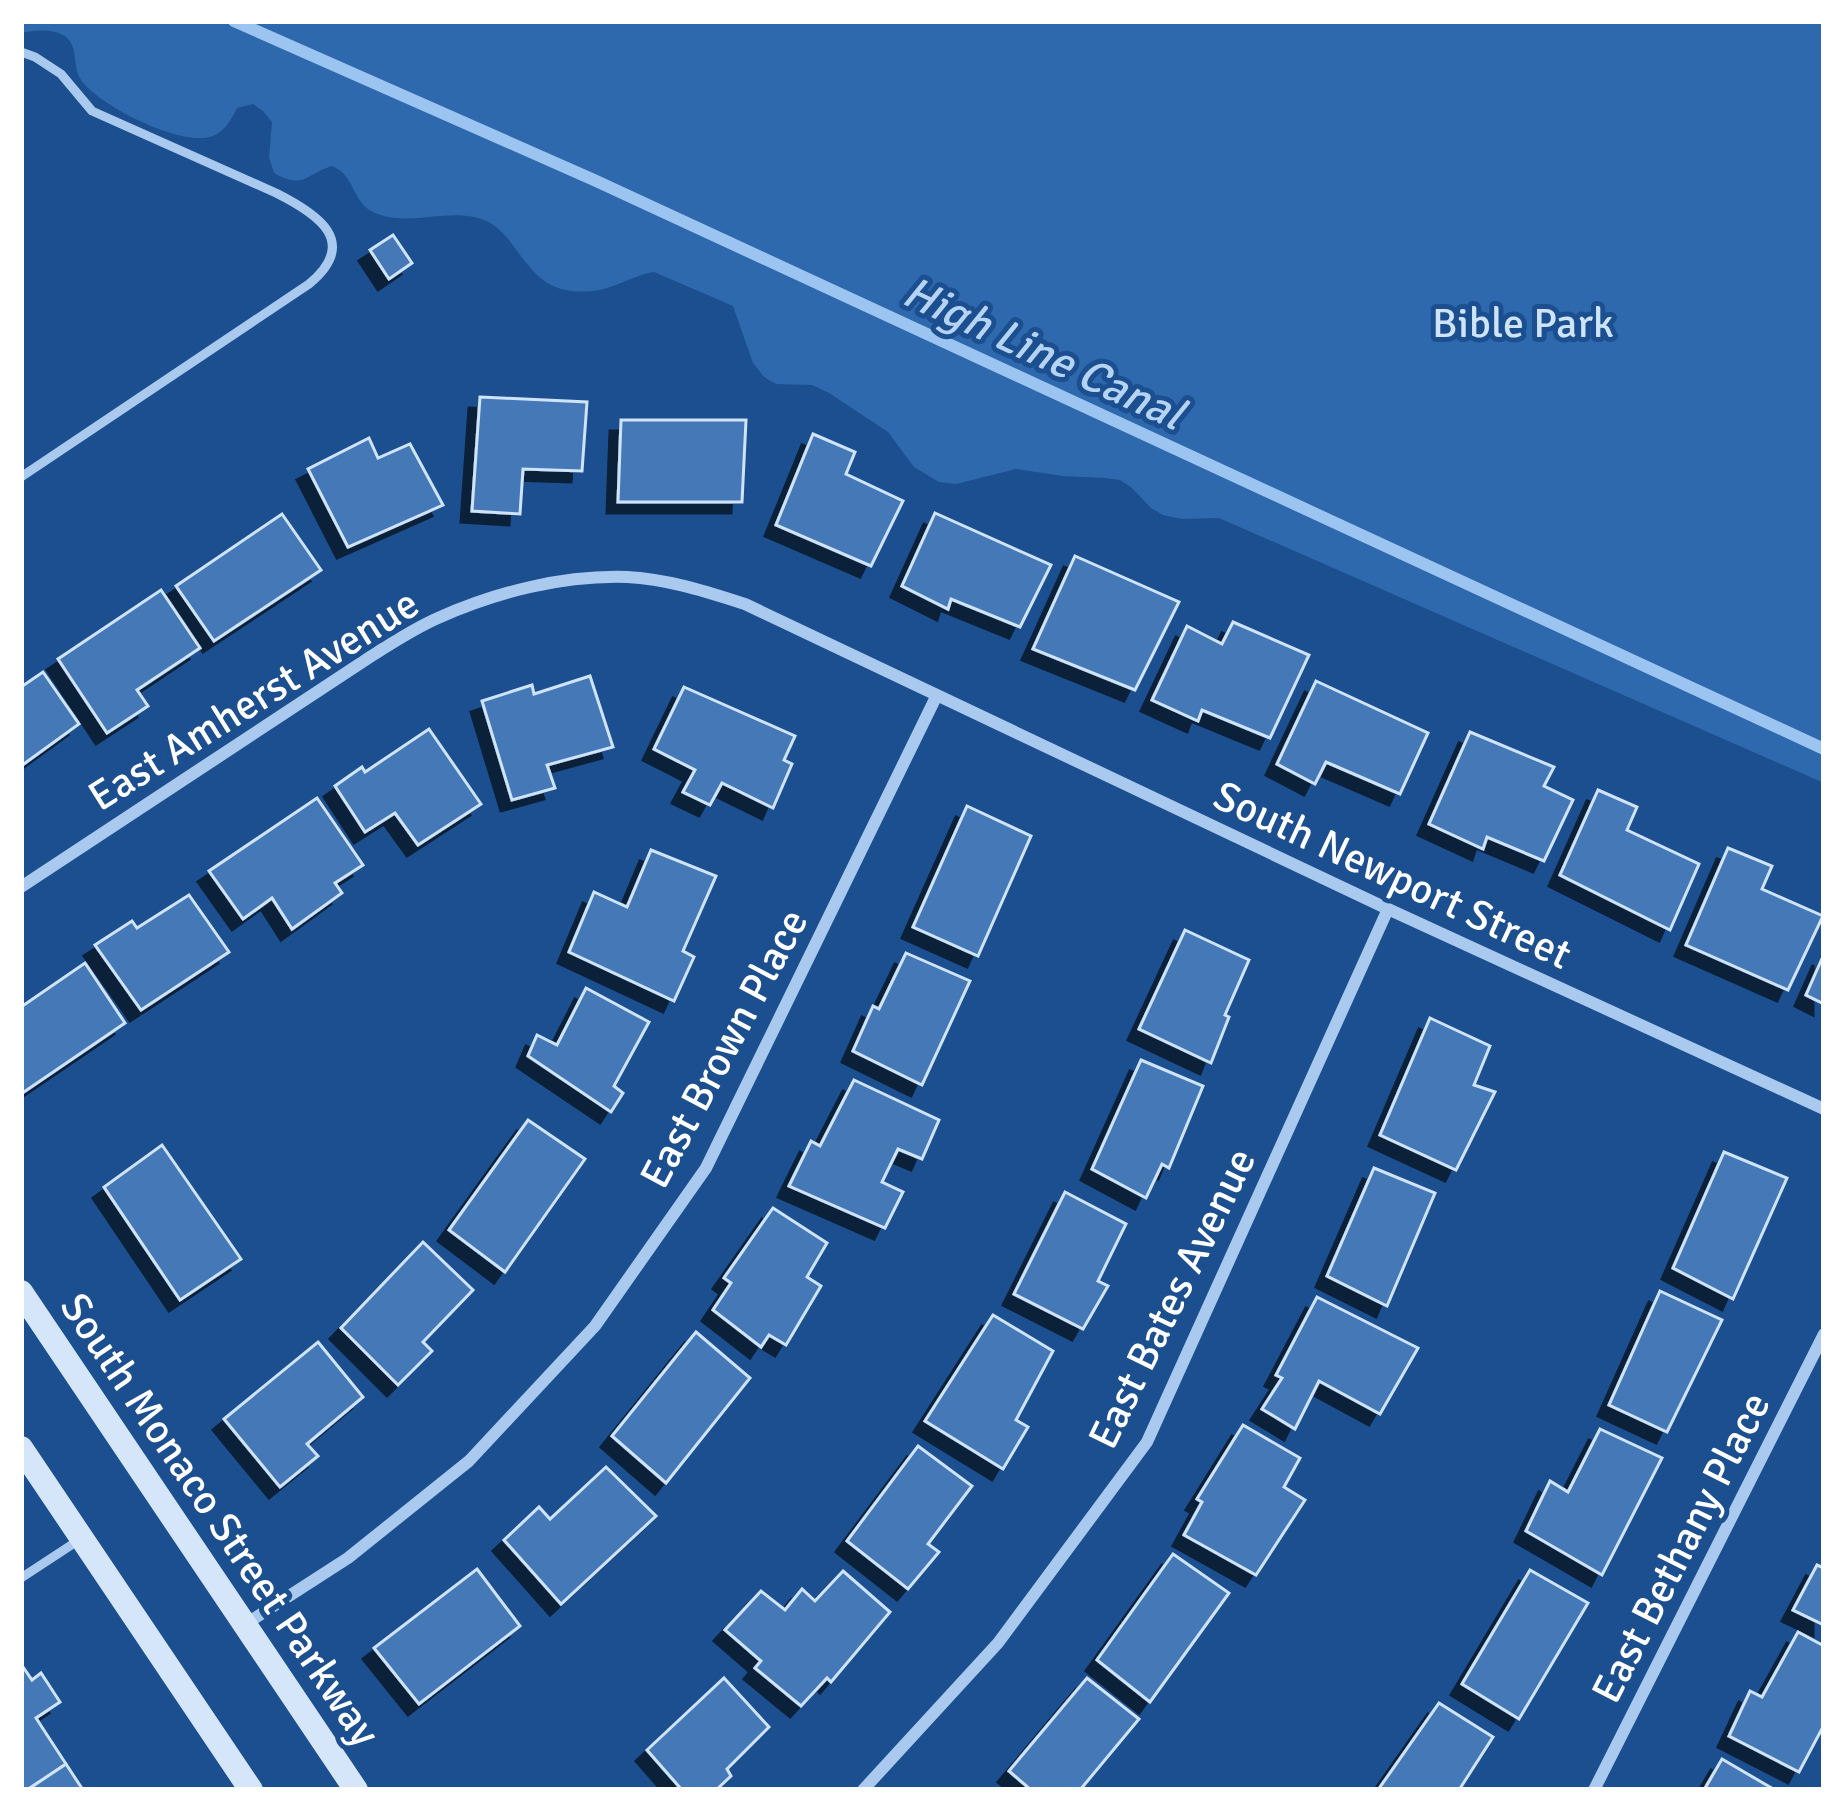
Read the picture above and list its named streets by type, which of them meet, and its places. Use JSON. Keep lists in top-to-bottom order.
{
  "streets": {
    "main road": ["South Monaco Street Parkway"],
    "street": [
      "East Amherst Avenue",
      "South Newport Street",
      "East Brown Place",
      "East Bates Avenue",
      "East Bethany Place"
    ]
  },
  "crossings": [
    ["East Amherst Avenue", "South Newport Street"],
    ["East Amherst Avenue", "East Brown Place"],
    ["South Newport Street", "East Brown Place"],
    ["South Newport Street", "East Bates Avenue"],
    ["East Brown Place", "South Monaco Street Parkway"]
  ],
  "water": ["High Line Canal"],
  "parks": ["Bible Park"]
}
